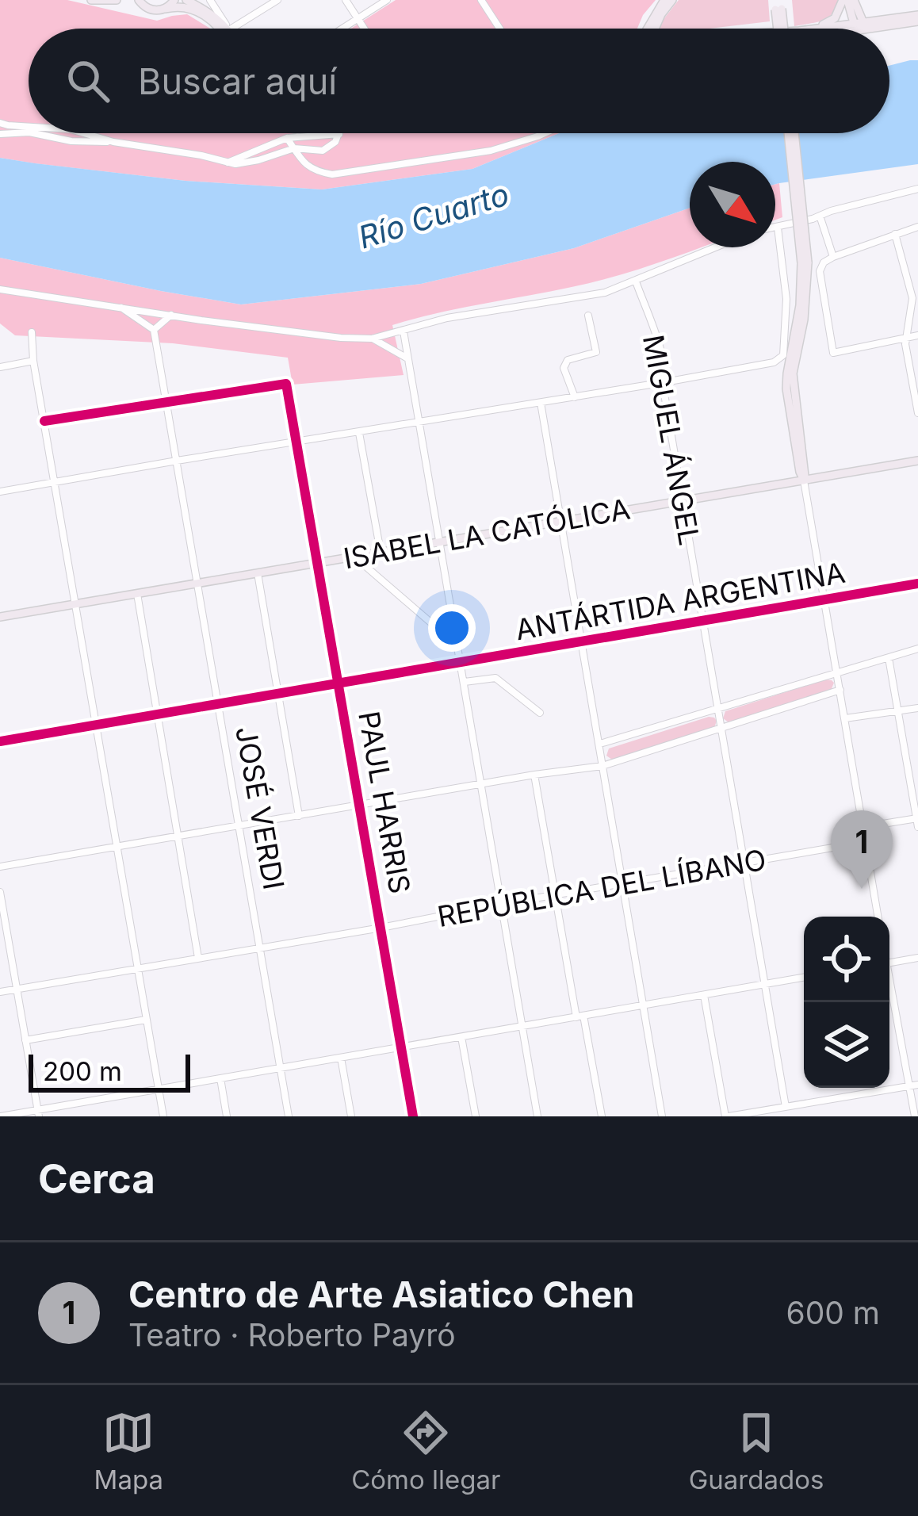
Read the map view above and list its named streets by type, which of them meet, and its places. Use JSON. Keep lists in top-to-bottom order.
{
  "streets": {
    "main road": ["ISABEL LA CATÓLICA"],
    "street": [
      "MIGUEL ÁNGEL",
      "ANTÁRTIDA ARGENTINA",
      "PAUL HARRIS",
      "JOSÉ VERDI",
      "REPÚBLICA DEL LÍBANO"
    ]
  },
  "crossings": [
    ["MIGUEL ÁNGEL", "ISABEL LA CATÓLICA"],
    ["MIGUEL ÁNGEL", "ANTÁRTIDA ARGENTINA"],
    ["MIGUEL ÁNGEL", "REPÚBLICA DEL LÍBANO"],
    ["ISABEL LA CATÓLICA", "PAUL HARRIS"],
    ["ISABEL LA CATÓLICA", "JOSÉ VERDI"],
    ["ANTÁRTIDA ARGENTINA", "PAUL HARRIS"],
    ["ANTÁRTIDA ARGENTINA", "JOSÉ VERDI"],
    ["PAUL HARRIS", "JOSÉ VERDI"],
    ["PAUL HARRIS", "REPÚBLICA DEL LÍBANO"],
    ["JOSÉ VERDI", "REPÚBLICA DEL LÍBANO"]
  ],
  "water": ["Río Cuarto"],
  "scale_bar": "200 m",
  "north": "bottom right",
  "page": {
    "search": "Buscar aquí",
    "pins": "1",
    "scale": "200 m",
    "heading": "Cerca",
    "list": [
      {
        "mark": "1",
        "name": "Centro de Arte Asiatico Chen",
        "note": "Teatro · Roberto Payró",
        "value": "600 m"
      }
    ],
    "nav": ["Mapa", "Cómo llegar", "Guardados"]
  }
}
